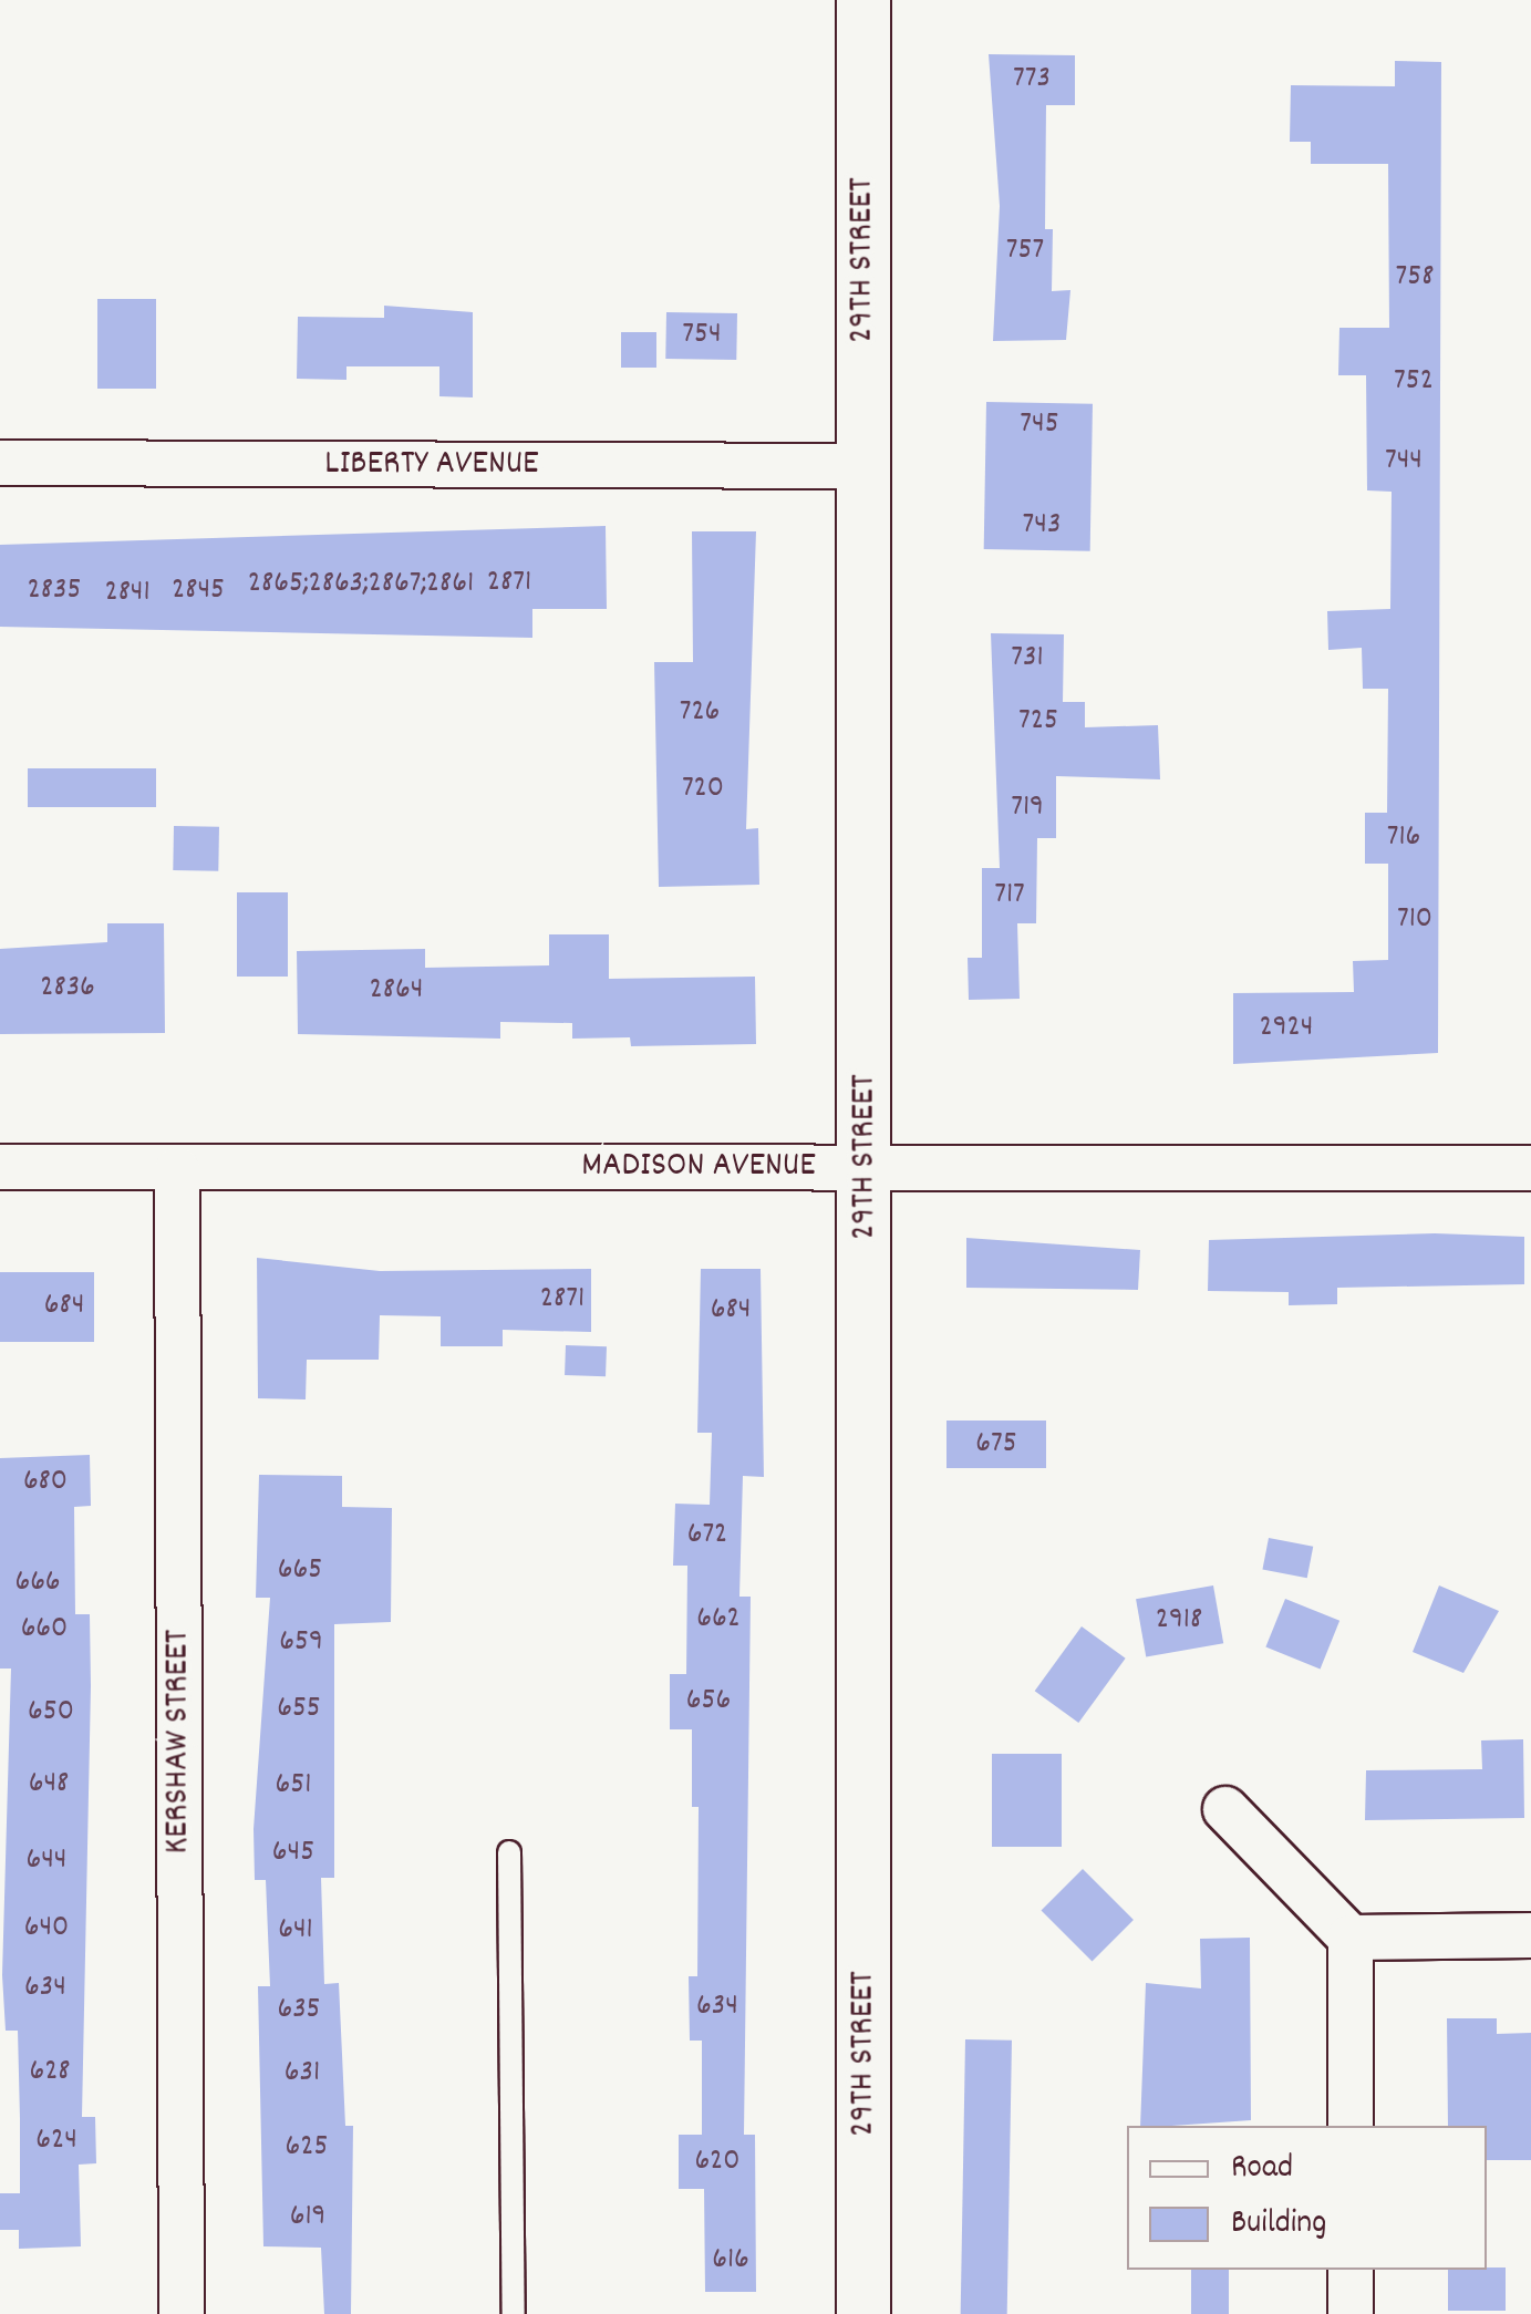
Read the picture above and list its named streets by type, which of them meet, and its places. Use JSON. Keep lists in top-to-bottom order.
{
  "streets": {
    "street": [
      "29TH STREET",
      "LIBERTY AVENUE",
      "MADISON AVENUE",
      "KERSHAW STREET"
    ]
  },
  "crossings": [
    ["29TH STREET", "LIBERTY AVENUE"],
    ["29TH STREET", "MADISON AVENUE"],
    ["MADISON AVENUE", "KERSHAW STREET"]
  ],
  "house_numbers": [
    "773",
    "757",
    "758",
    "754",
    "752",
    "745",
    "744",
    "743",
    "2871",
    "2865;2863;2867;2861",
    "2835",
    "2845",
    "2841",
    "731",
    "726",
    "725",
    "720",
    "719",
    "716",
    "717",
    "710",
    "2836",
    "2864",
    "2924",
    "2871",
    "684",
    "684",
    "675",
    "680",
    "672",
    "665",
    "666",
    "662",
    "2918",
    "660",
    "659",
    "656",
    "655",
    "650",
    "648",
    "651",
    "645",
    "644",
    "640",
    "641",
    "634",
    "634",
    "635",
    "628",
    "631",
    "624",
    "625",
    "620",
    "619",
    "616"
  ],
  "legend": ["Road", "Building"]
}
